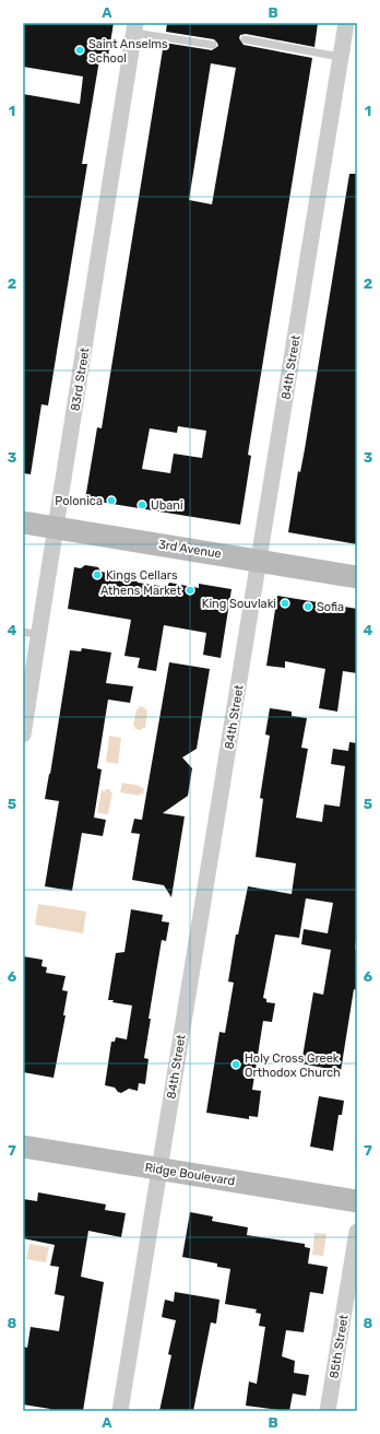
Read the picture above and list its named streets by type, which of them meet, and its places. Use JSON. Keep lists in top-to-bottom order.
{
  "streets": {
    "street": [
      "84th Street",
      "83rd Street",
      "3rd Avenue",
      "Ridge Boulevard",
      "85th Street"
    ]
  },
  "crossings": [
    ["84th Street", "3rd Avenue"],
    ["84th Street", "Ridge Boulevard"],
    ["83rd Street", "3rd Avenue"]
  ],
  "places": [
    "Saint Anselms School",
    "Polonica",
    "Ubani",
    "Kings Cellars",
    "Athens Market",
    "King Souvlaki",
    "Sofia",
    "Holy Cross Greek Orthodox Church"
  ],
  "grid": {
    "columns": ["A", "B"],
    "rows": [
      "1",
      "2",
      "3",
      "4",
      "5",
      "6",
      "7",
      "8"
    ]
  }
}
